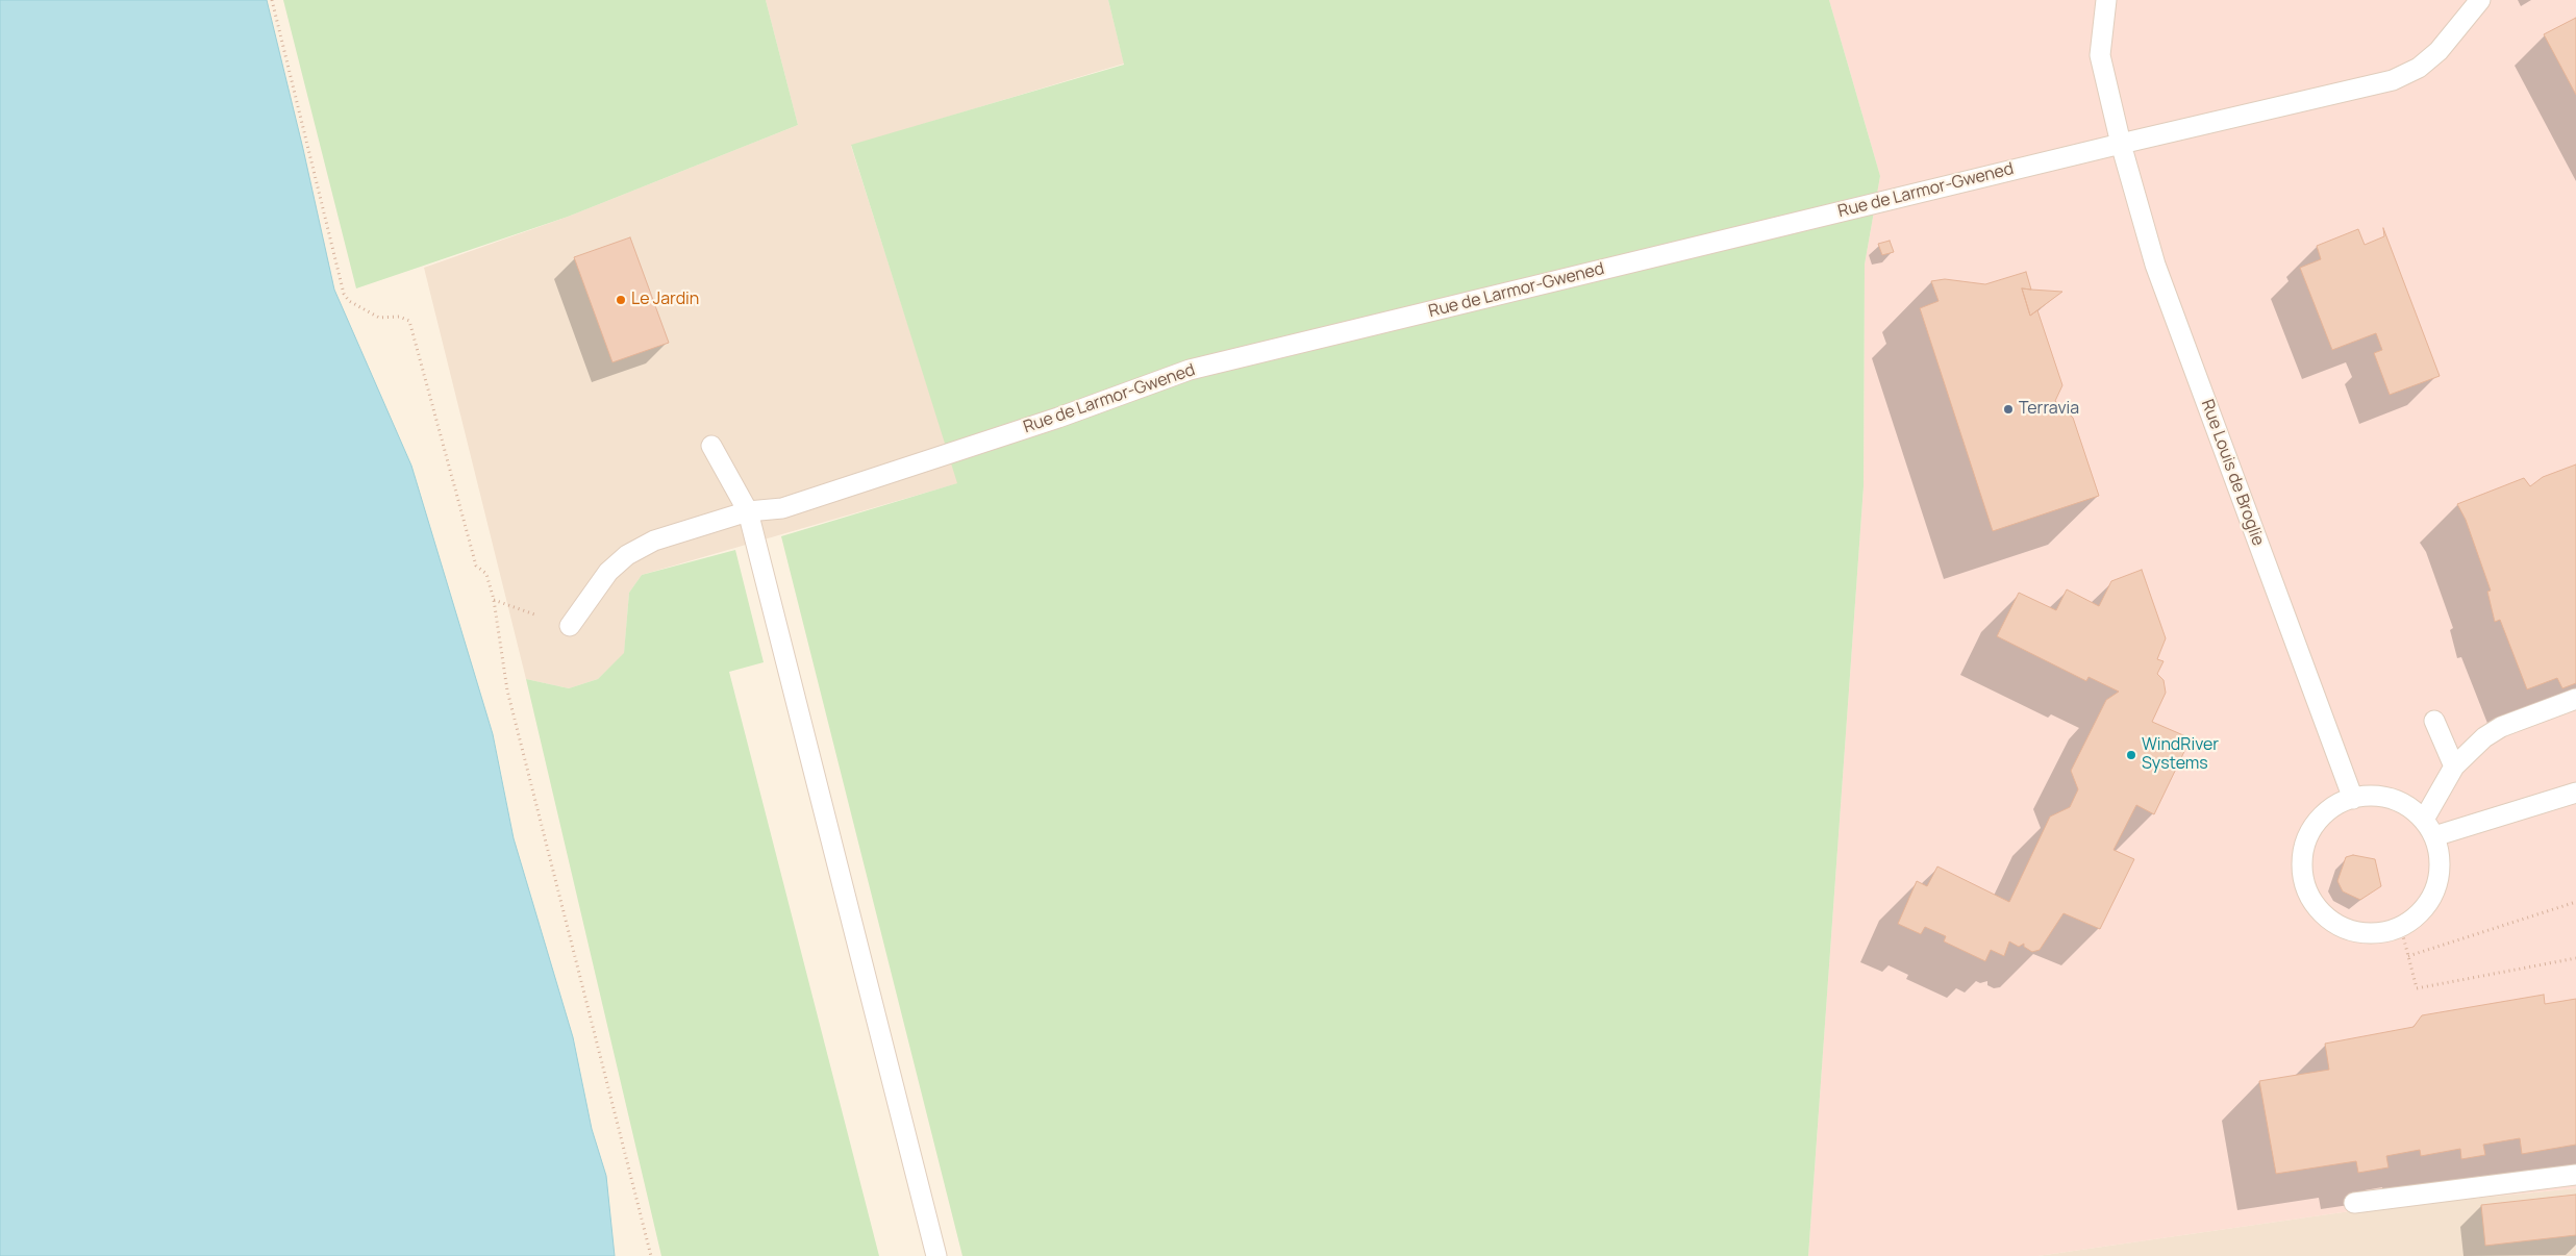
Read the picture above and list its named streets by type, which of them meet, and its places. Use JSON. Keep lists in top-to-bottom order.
{
  "streets": {
    "lane": ["Rue de Larmor-Gwened", "Rue Louis de Broglie"]
  },
  "crossings": [
    ["Rue de Larmor-Gwened", "Rue Louis de Broglie"]
  ],
  "places": ["Le Jardin", "Terravia", "WindRiver Systems"]
}
